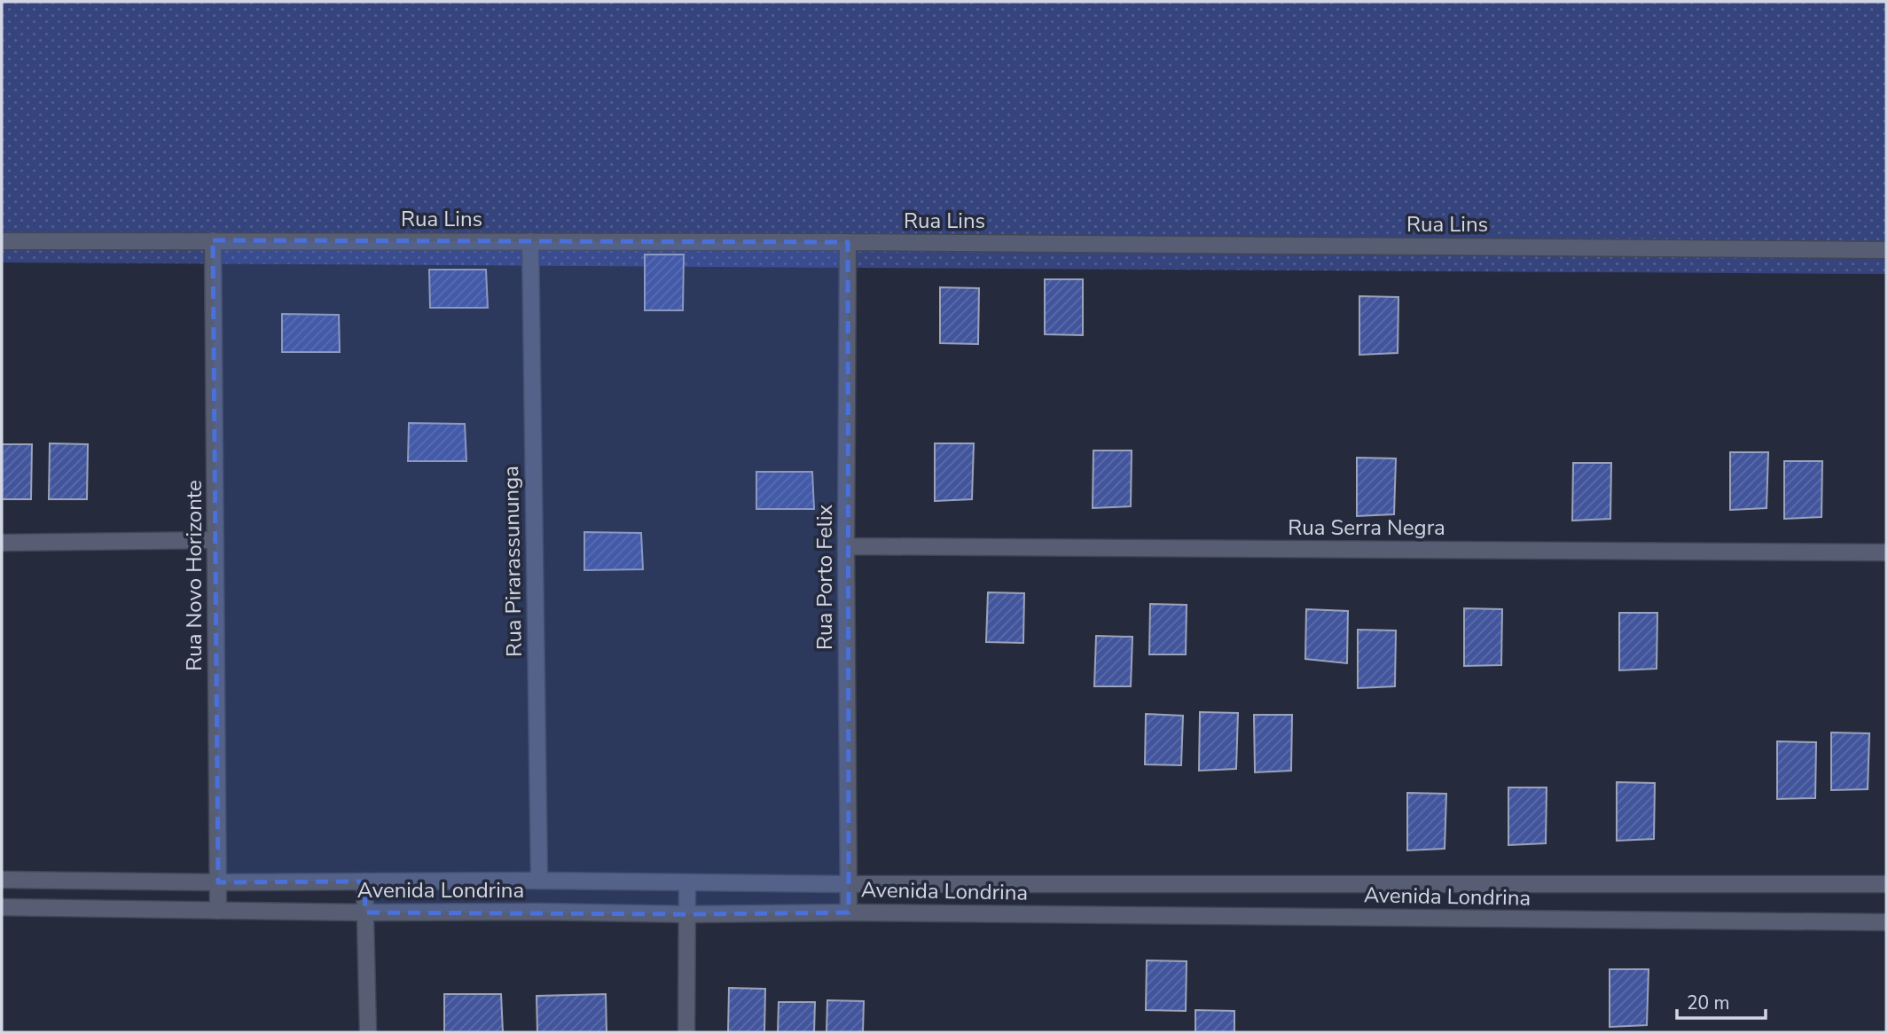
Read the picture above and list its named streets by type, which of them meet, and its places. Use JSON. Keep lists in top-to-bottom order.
{
  "streets": {
    "street": [
      "Rua Lins",
      "Rua Serra Negra",
      "Rua Pirarassununga",
      "Rua Novo Horizonte",
      "Rua Porto Felix",
      "Avenida Londrina"
    ]
  },
  "crossings": [
    ["Rua Lins", "Rua Pirarassununga"],
    ["Rua Lins", "Rua Novo Horizonte"],
    ["Rua Lins", "Rua Porto Felix"],
    ["Rua Serra Negra", "Rua Porto Felix"],
    ["Rua Pirarassununga", "Avenida Londrina"],
    ["Rua Novo Horizonte", "Avenida Londrina"],
    ["Rua Porto Felix", "Avenida Londrina"]
  ],
  "scale_bar": "20 m"
}
